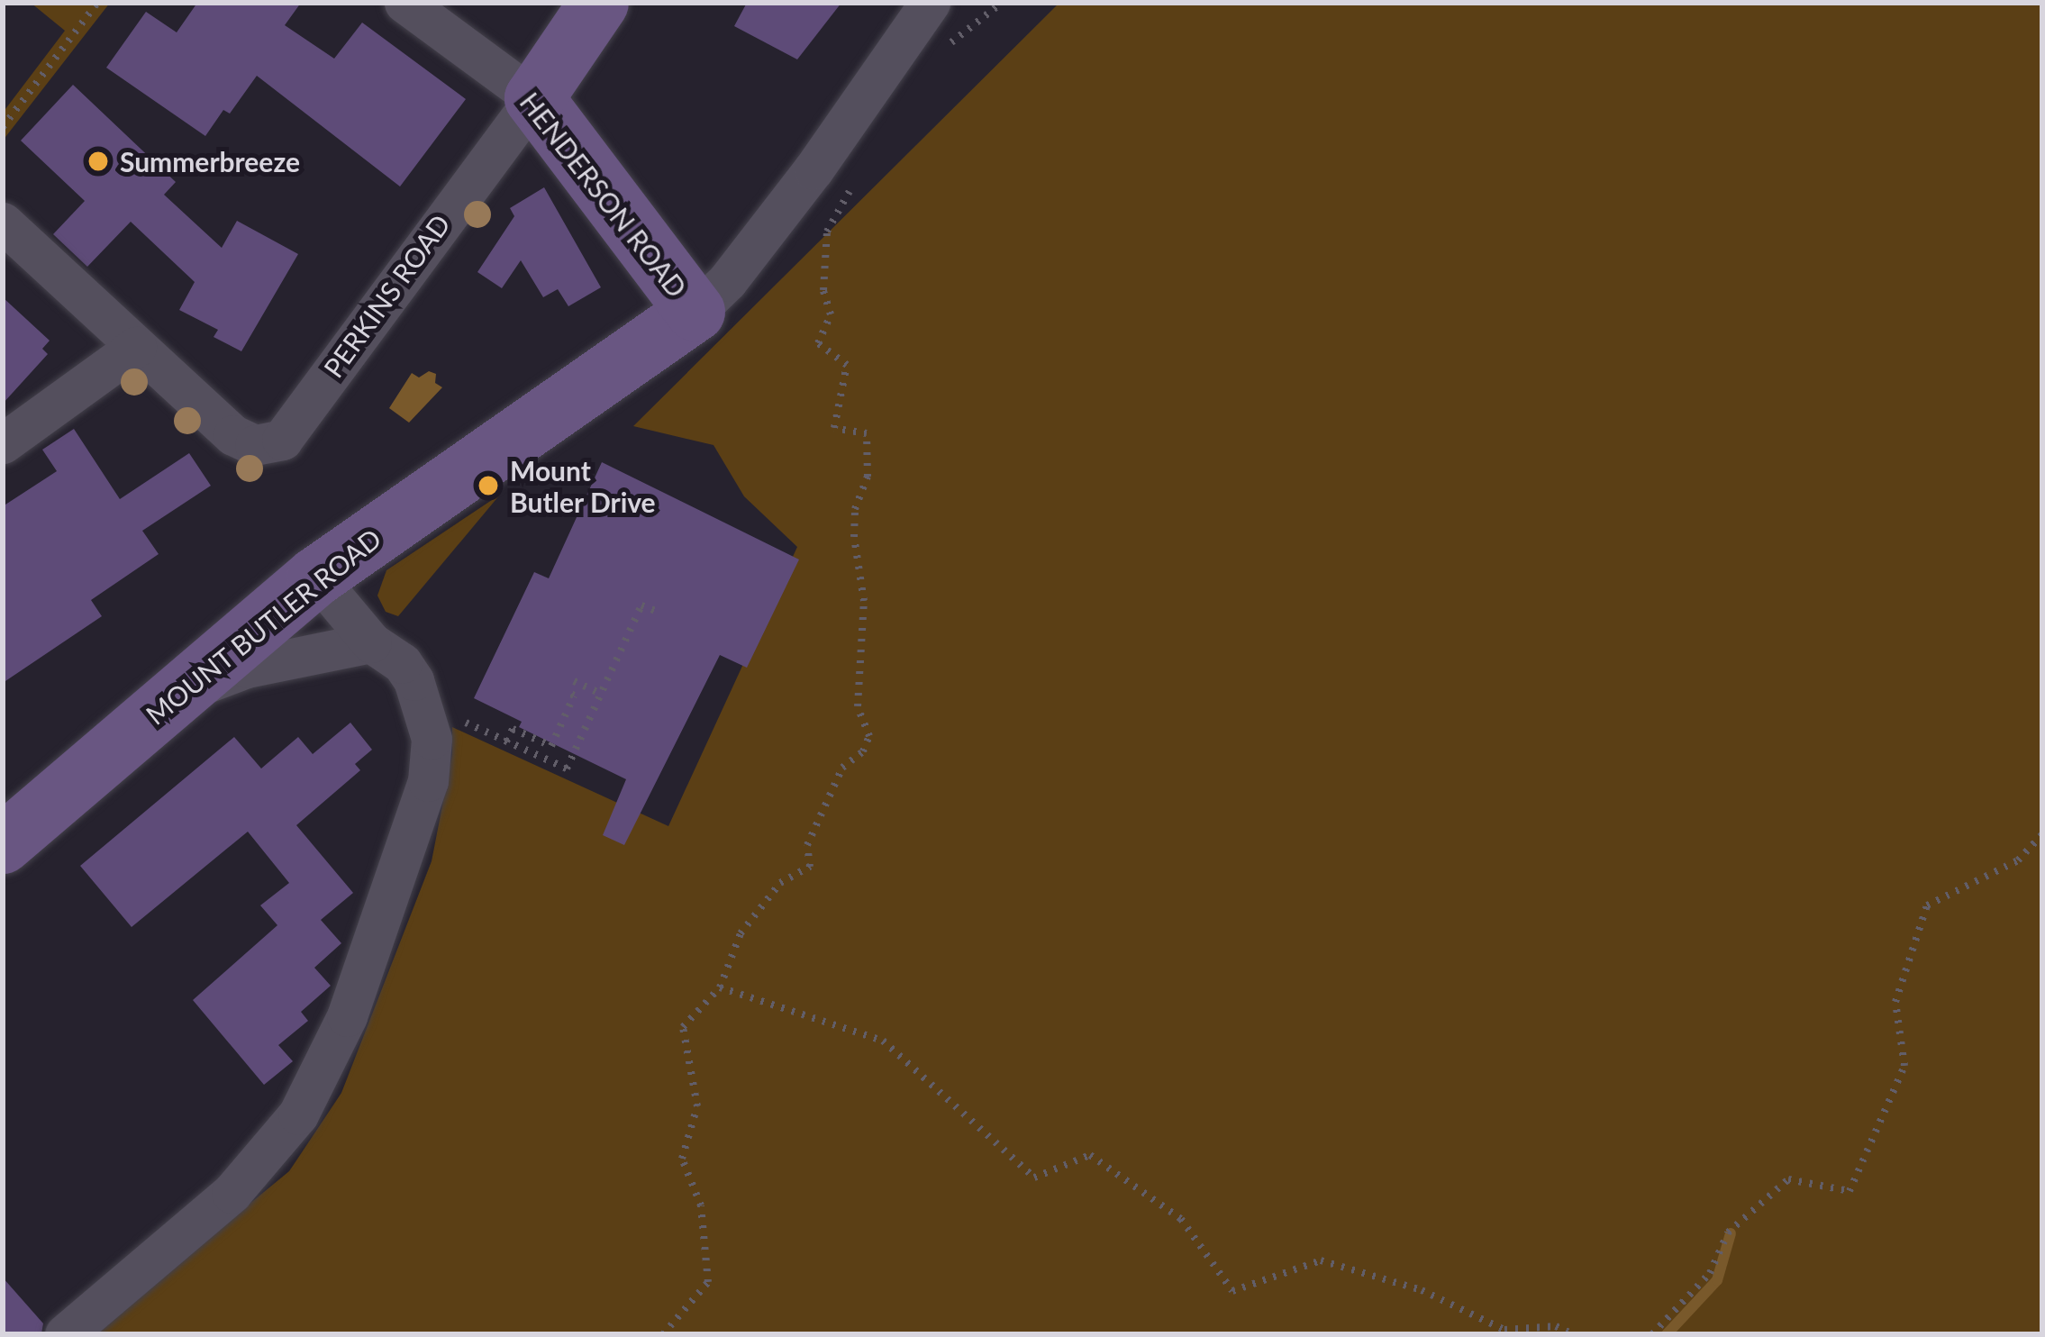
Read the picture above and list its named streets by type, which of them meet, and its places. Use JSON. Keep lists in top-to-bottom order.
{
  "streets": {
    "street": ["HENDERSON ROAD", "PERKINS ROAD", "MOUNT BUTLER ROAD"]
  },
  "crossings": [
    ["HENDERSON ROAD", "PERKINS ROAD"],
    ["HENDERSON ROAD", "MOUNT BUTLER ROAD"]
  ],
  "places": ["Summerbreeze", "Mount Butler Drive"]
}
